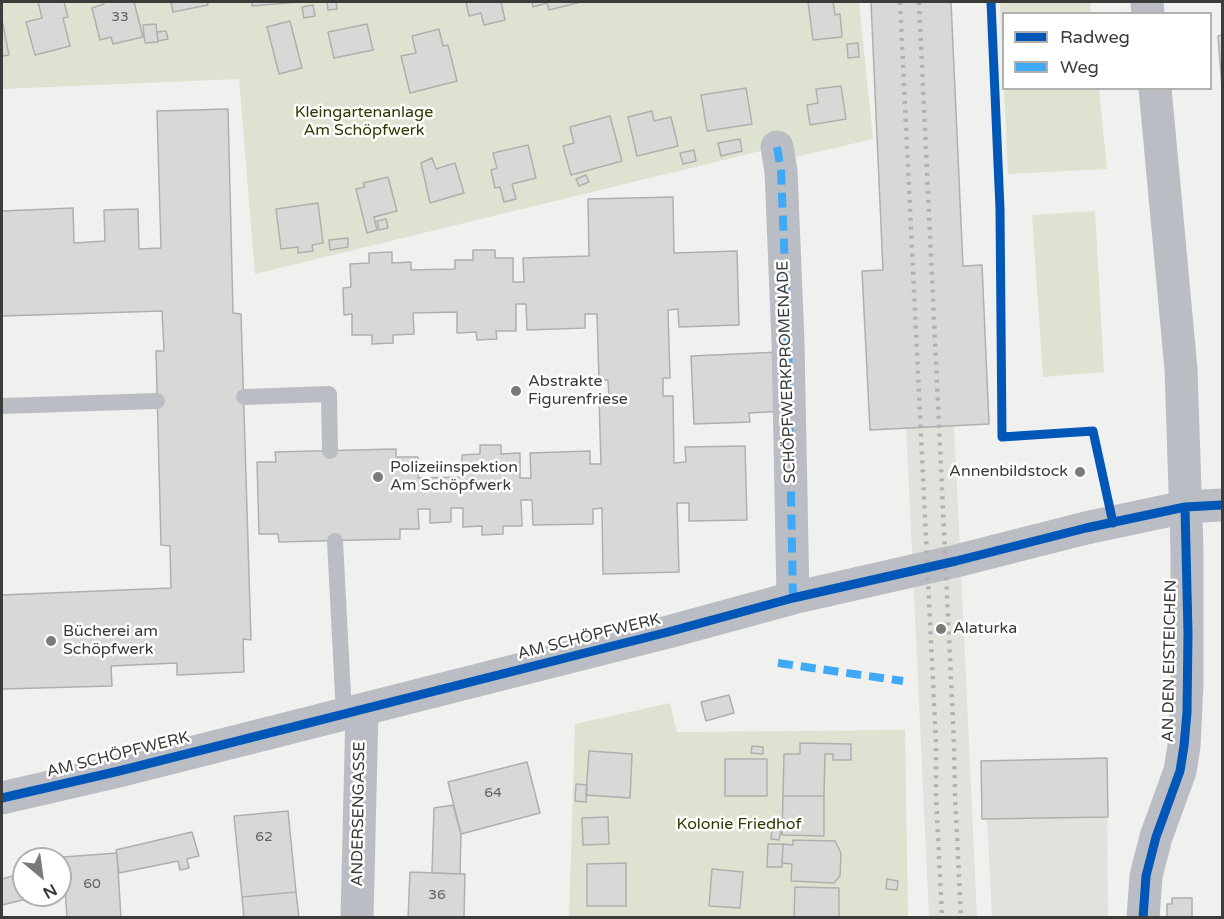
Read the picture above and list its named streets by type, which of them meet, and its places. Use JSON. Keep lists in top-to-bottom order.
{
  "streets": {
    "street": [
      "SCHÖPFWERKPROMENADE",
      "AM SCHÖPFWERK",
      "AN DEN EISTEICHEN",
      "ANDERSENGASSE"
    ]
  },
  "crossings": [
    ["SCHÖPFWERKPROMENADE", "AM SCHÖPFWERK"],
    ["AM SCHÖPFWERK", "AN DEN EISTEICHEN"],
    ["AM SCHÖPFWERK", "ANDERSENGASSE"]
  ],
  "parks": ["Kleingartenanlage Am Schöpfwerk", "Kolonie Friedhof"],
  "places": [
    "Abstrakte Figurenfriese",
    "Annenbildstock",
    "Polizeiinspektion Am Schöpfwerk",
    "Alaturka",
    "Bücherei am Schöpfwerk"
  ],
  "house_numbers": [
    "33",
    "64",
    "62",
    "60",
    "36"
  ],
  "legend": ["Radweg", "Weg"],
  "north": "bottom right"
}
